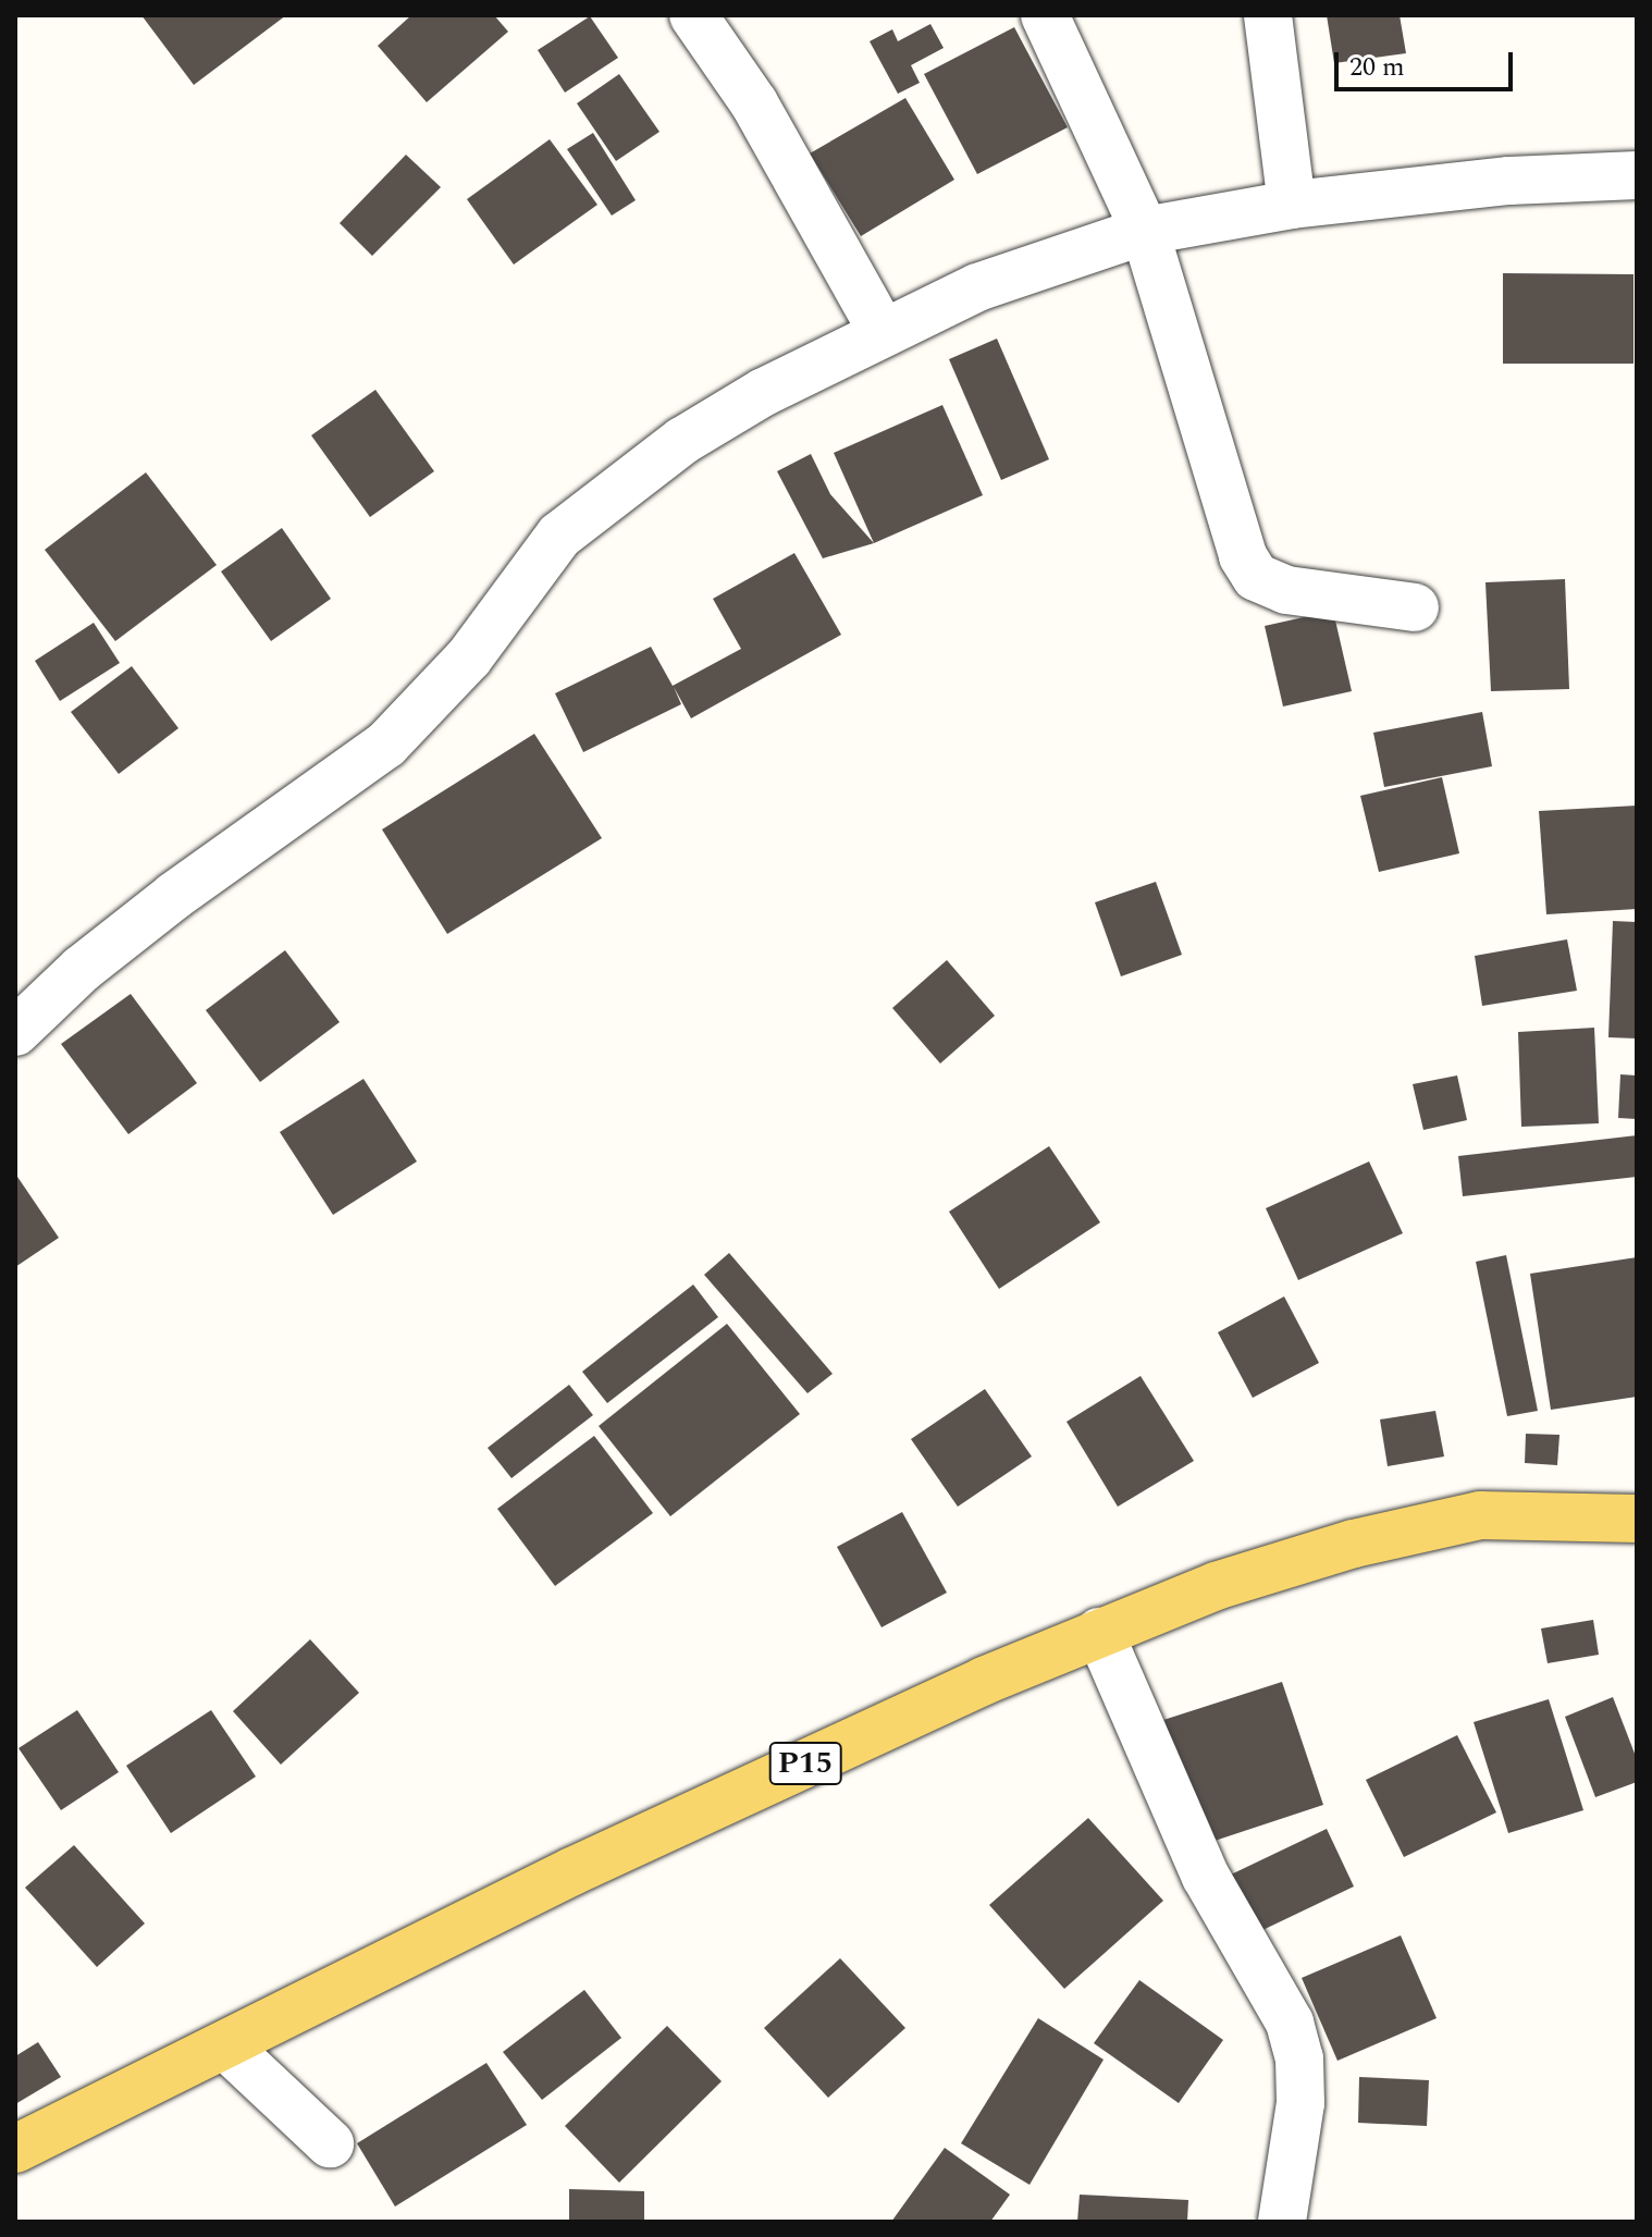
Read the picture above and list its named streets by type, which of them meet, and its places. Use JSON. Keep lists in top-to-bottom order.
{
  "streets": {
    "main road": ["P15"]
  },
  "scale_bar": "20 m"
}
